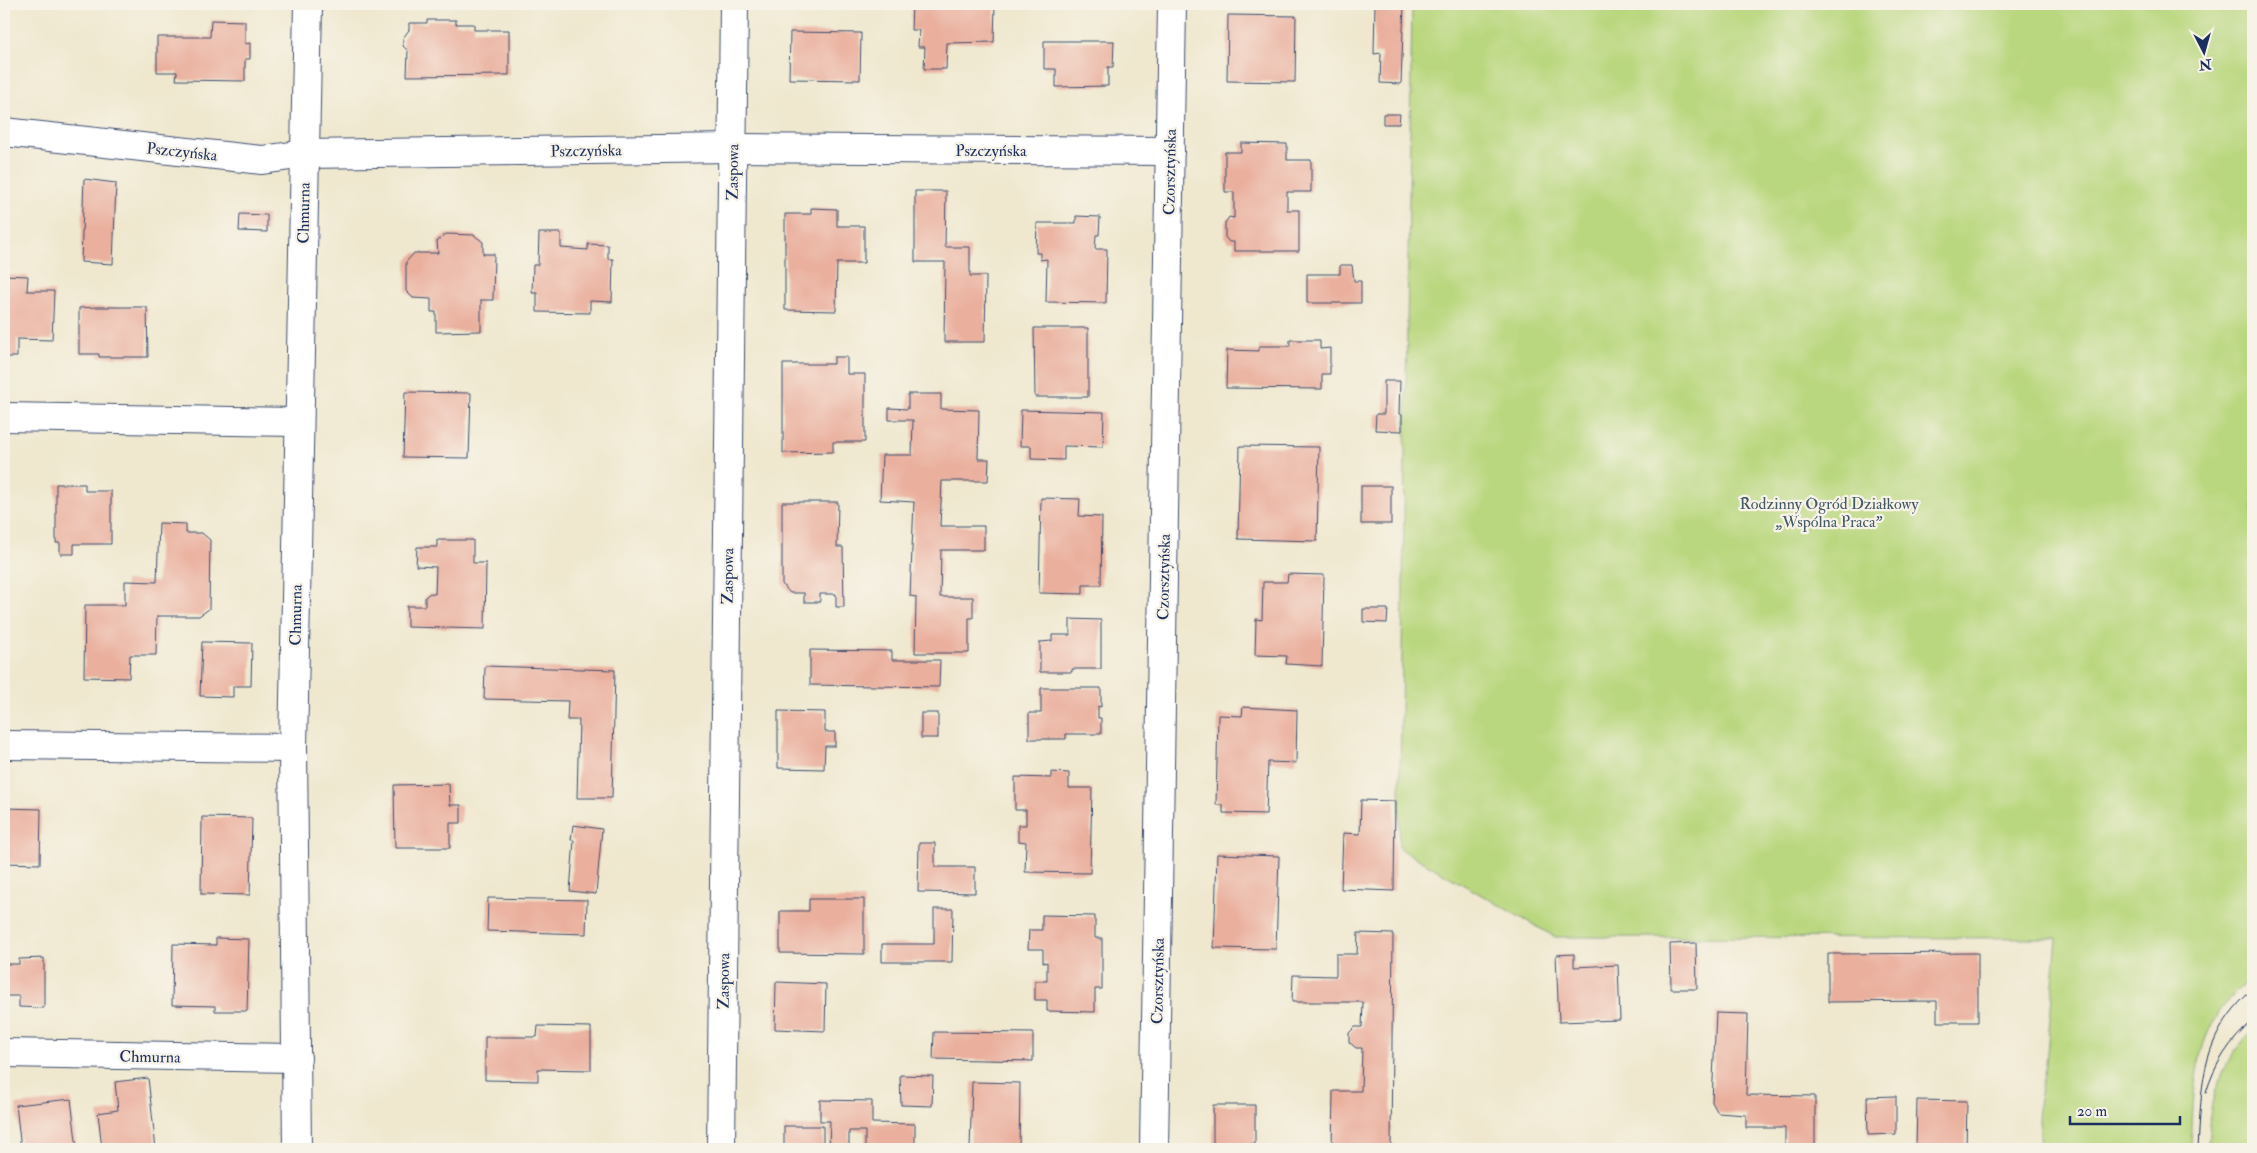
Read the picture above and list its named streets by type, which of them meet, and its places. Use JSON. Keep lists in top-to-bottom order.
{
  "streets": {
    "street": [
      "Pszczyńska",
      "Zaspowa",
      "Czorsztyńska",
      "Chmurna"
    ]
  },
  "crossings": [
    ["Pszczyńska", "Zaspowa"],
    ["Pszczyńska", "Czorsztyńska"],
    ["Pszczyńska", "Chmurna"]
  ],
  "parks": ["Rodzinny Ogród Działkowy „Wspólna Praca”"],
  "scale_bar": "20 m",
  "north": "bottom"
}
